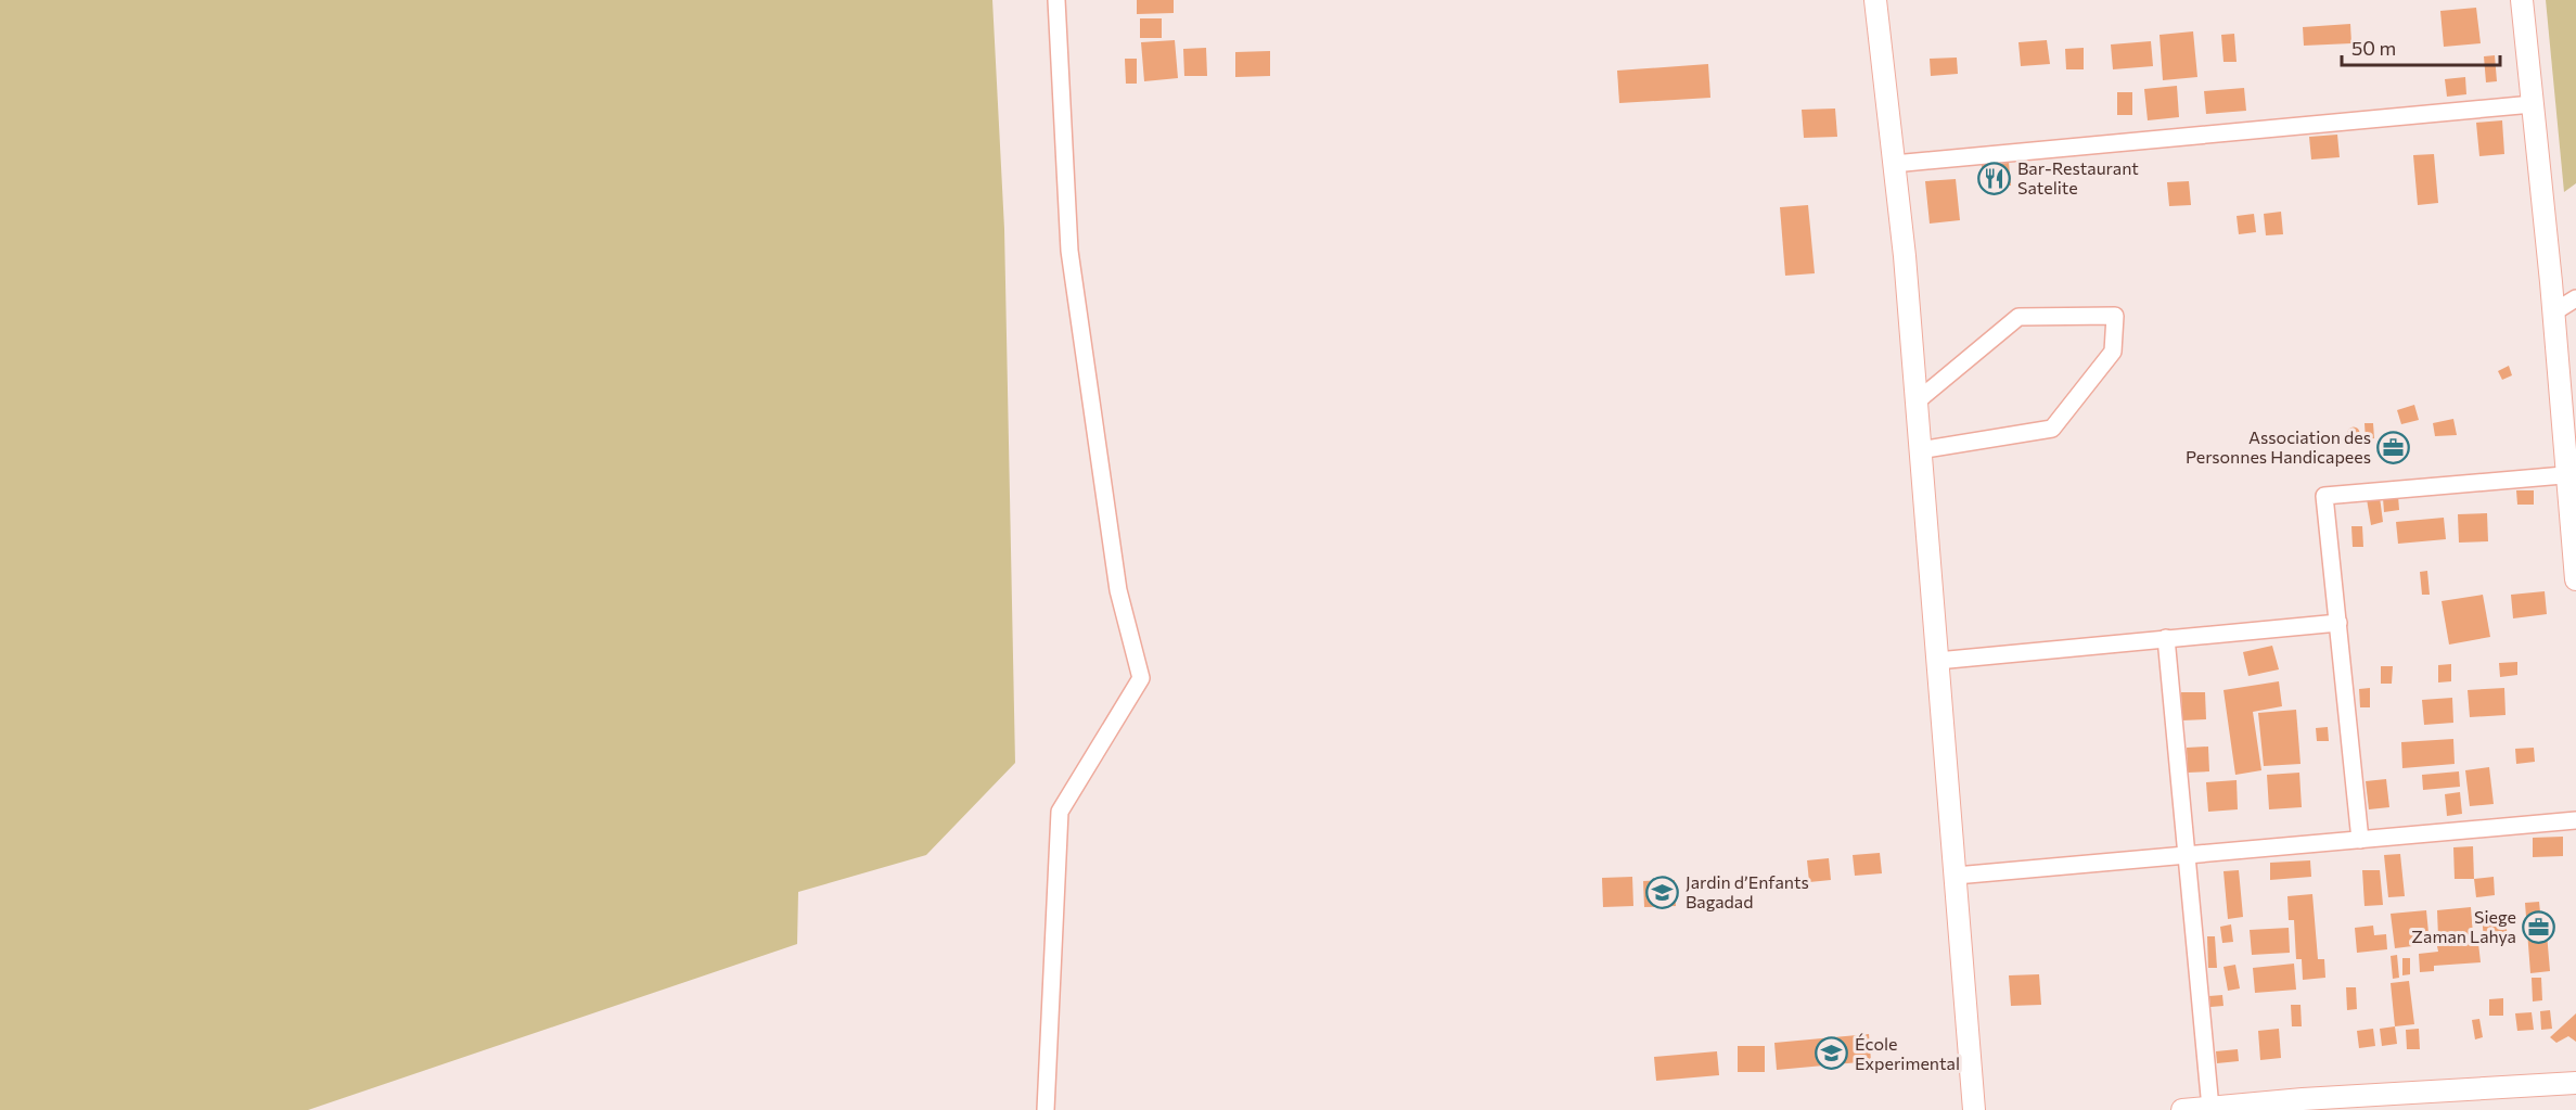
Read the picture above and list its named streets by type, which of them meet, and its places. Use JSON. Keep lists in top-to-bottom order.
{
  "places": {
    "restaurant": ["Bar-Restaurant Satelite"],
    "office": ["Association des Personnes Handicapees", "Siege Zaman Lahya"],
    "school or university": ["Jardin d’Enfants Bagadad", "École Experimental"]
  },
  "scale_bar": "50 m"
}
